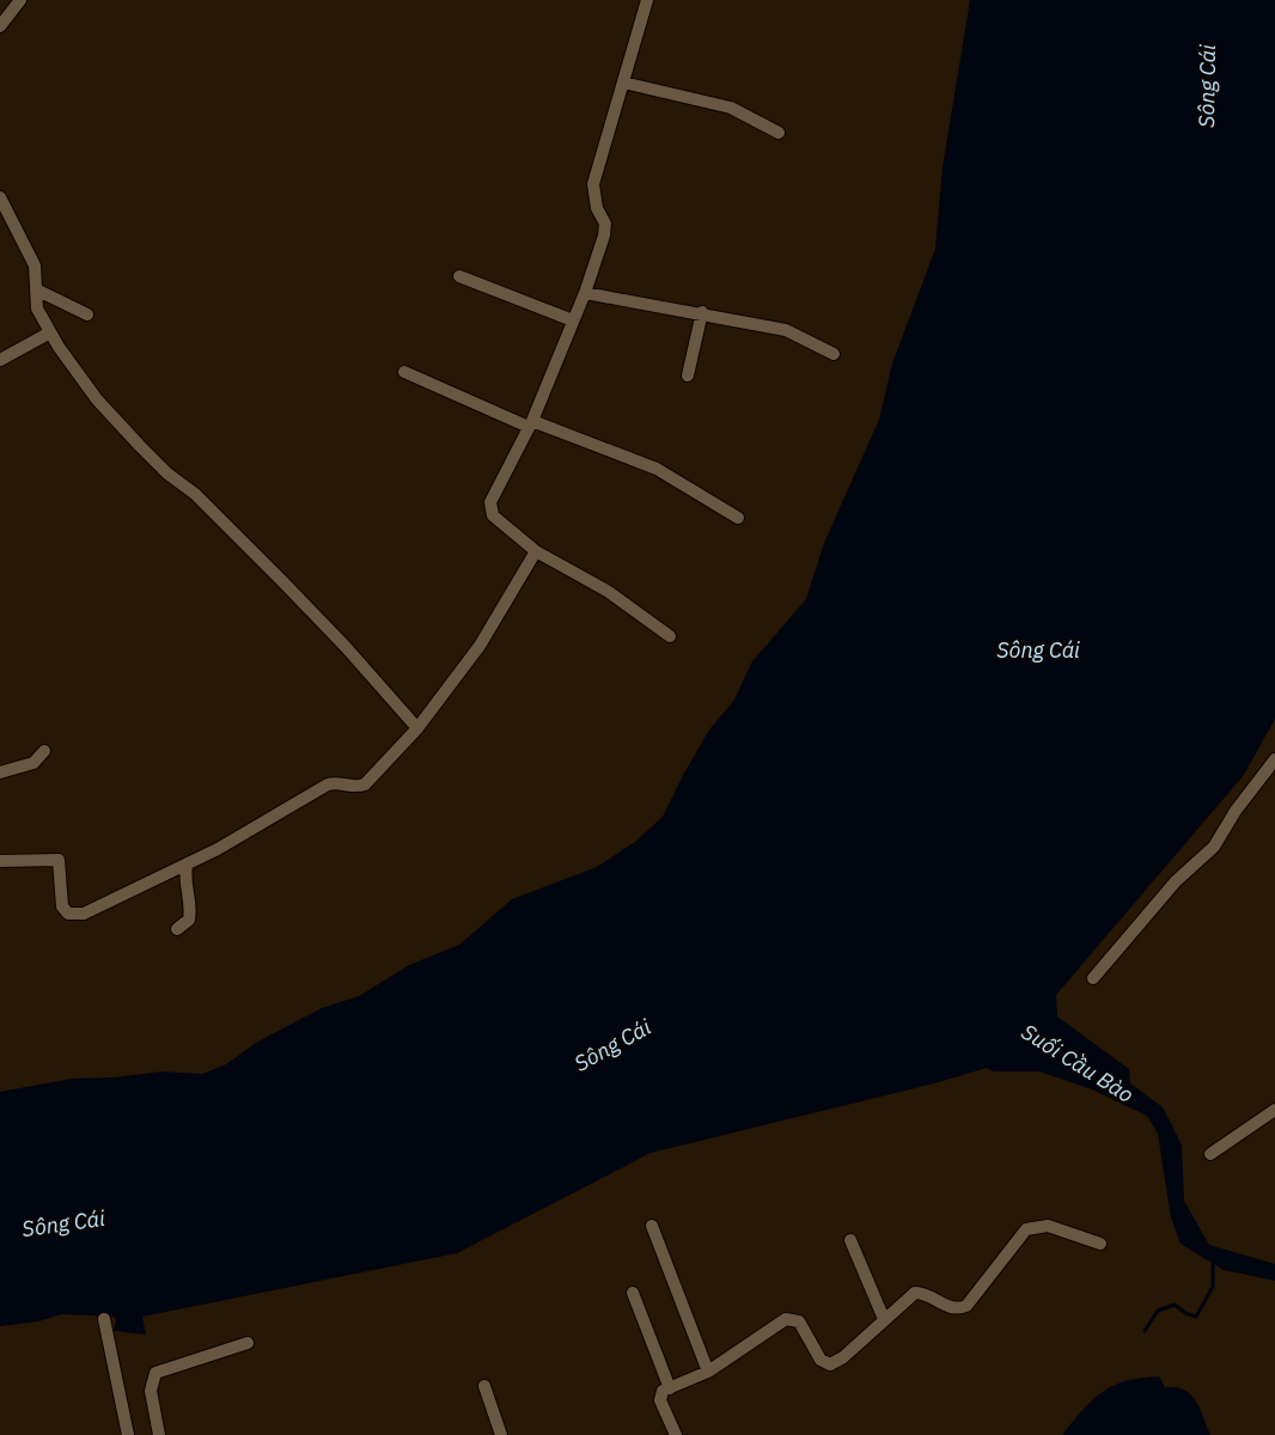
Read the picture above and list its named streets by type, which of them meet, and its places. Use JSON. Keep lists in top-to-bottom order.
{
  "water": ["Sông Cái", "Suối Cầu Bào"]
}
